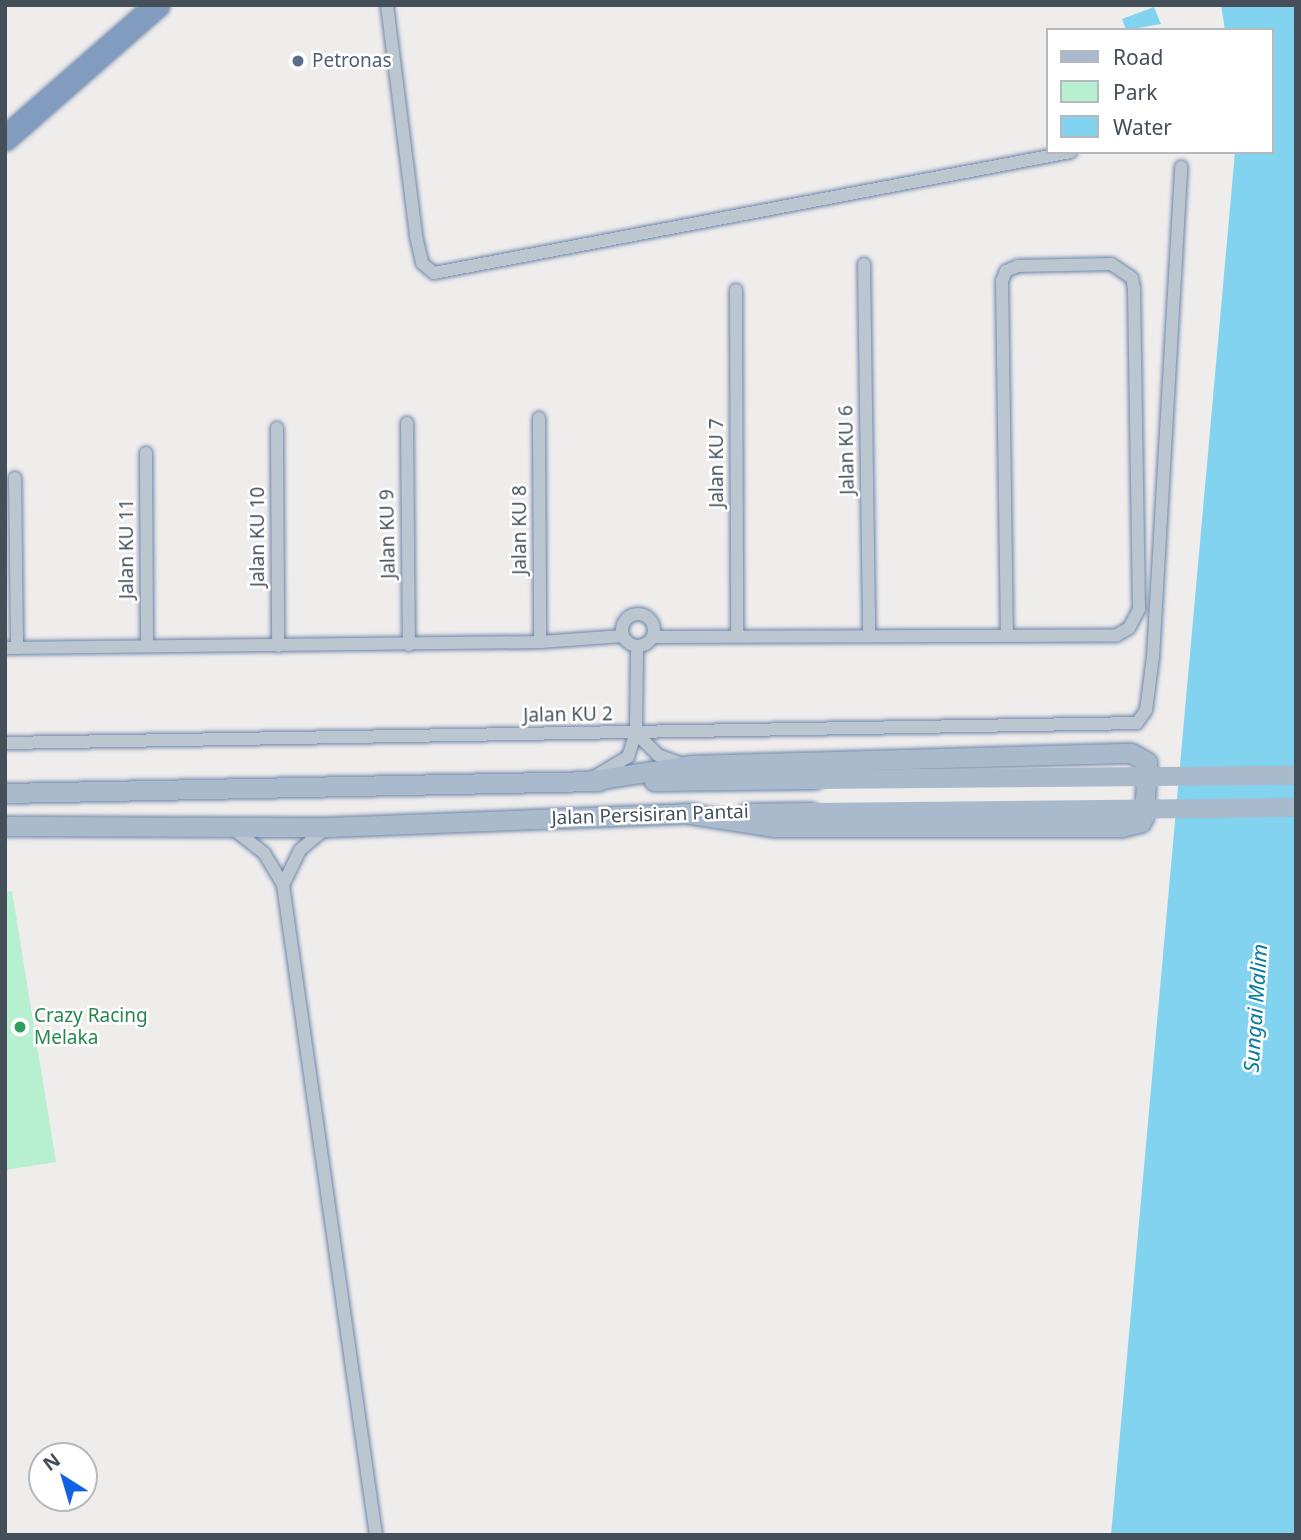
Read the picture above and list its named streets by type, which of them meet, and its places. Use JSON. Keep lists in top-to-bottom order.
{
  "streets": {
    "main road": ["Jalan Persisiran Pantai"],
    "street": [
      "Jalan KU 6",
      "Jalan KU 7",
      "Jalan KU 8",
      "Jalan KU 9",
      "Jalan KU 10",
      "Jalan KU 11",
      "Jalan KU 2"
    ]
  },
  "water": ["Sungai Malim"],
  "places": ["Petronas", "Crazy Racing Melaka"],
  "legend": ["Road", "Park", "Water"],
  "north": "top left"
}
